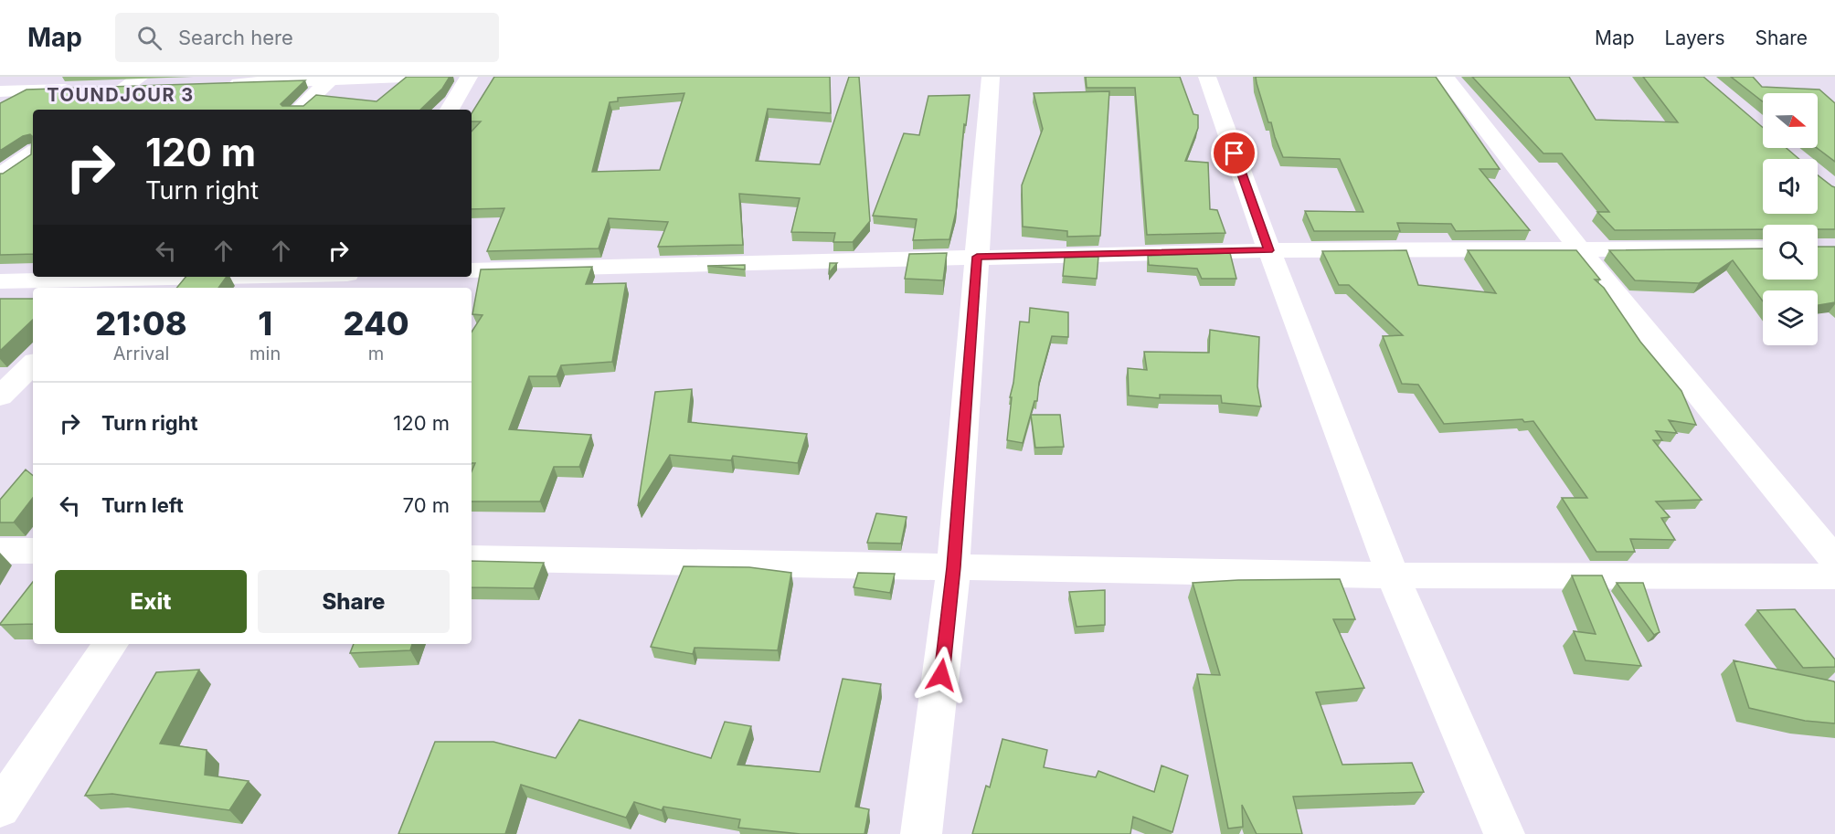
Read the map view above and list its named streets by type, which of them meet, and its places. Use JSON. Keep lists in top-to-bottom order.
{
  "districts": ["TOUNDJOUR 3"],
  "north": "right",
  "page": {
    "header": "Map",
    "search": "Search here",
    "nav": ["Map", "Layers", "Share"],
    "turn": ["120 m", "Turn right"],
    "eta": [
      "21:08",
      "Arrival",
      "1",
      "min",
      "240",
      "m"
    ],
    "list": [
      {
        "name": "Turn right",
        "value": "120 m"
      },
      {
        "name": "Turn left",
        "value": "70 m"
      }
    ],
    "buttons": ["Exit", "Share"]
  }
}
